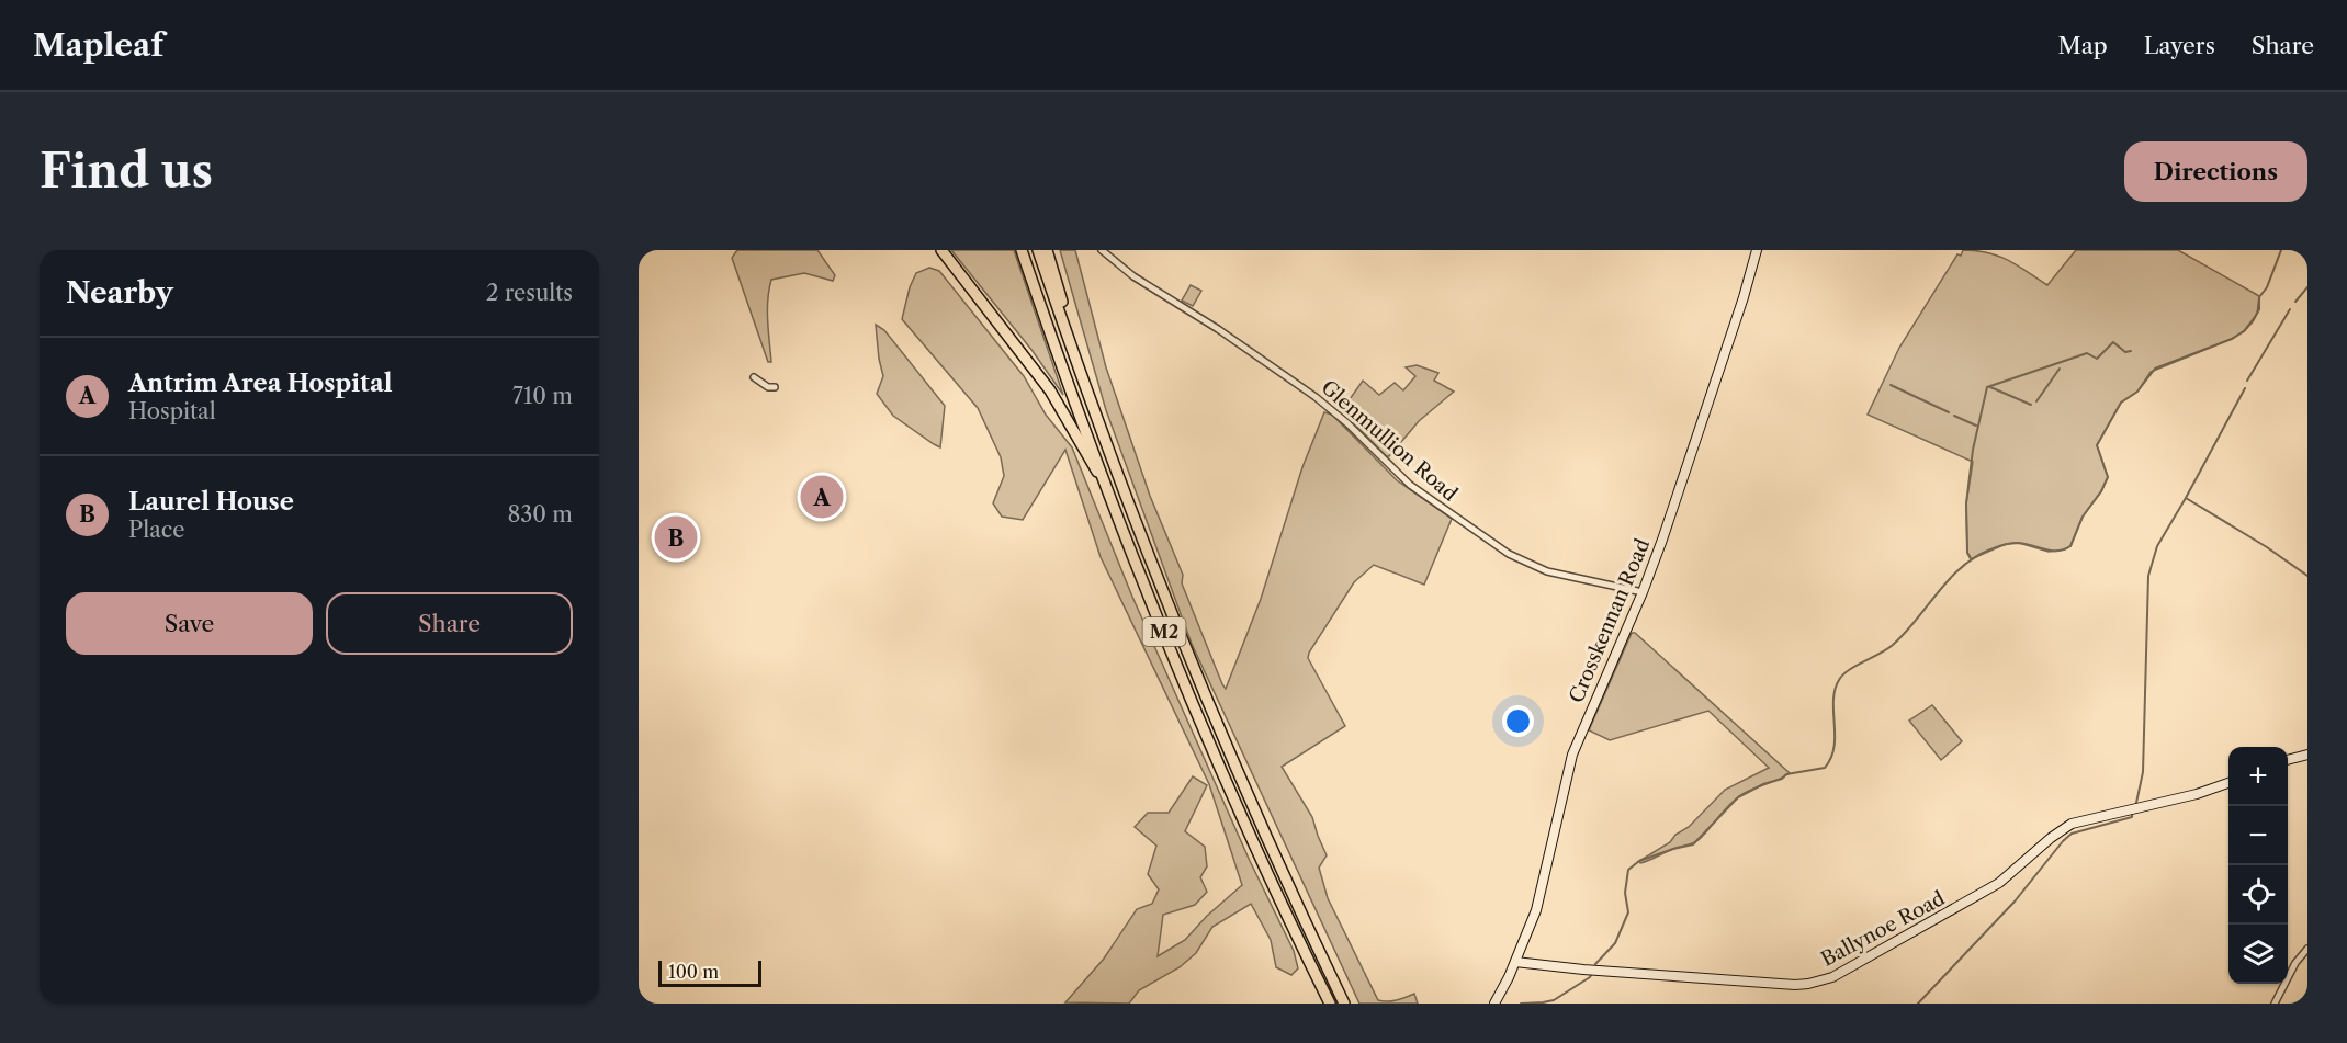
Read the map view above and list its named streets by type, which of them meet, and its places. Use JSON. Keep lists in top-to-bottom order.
{
  "streets": {
    "highway": ["M2"],
    "street": ["Glenmullion Road", "Crosskennan Road", "Ballynoe Road"]
  },
  "crossings": [
    ["Glenmullion Road", "Crosskennan Road"],
    ["Crosskennan Road", "Ballynoe Road"]
  ],
  "scale_bar": "100 m",
  "page": {
    "header": "Mapleaf",
    "nav": ["Map", "Layers", "Share"],
    "buttons": [
      "Directions",
      ["Save", "Share"]
    ],
    "title": "Find us",
    "heading": ["Nearby", "2 results"],
    "list": [
      {
        "mark": "A",
        "name": "Antrim Area Hospital",
        "note": "Hospital",
        "value": "710 m"
      },
      {
        "mark": "B",
        "name": "Laurel House",
        "note": "Place",
        "value": "830 m"
      }
    ],
    "pins": ["A", "B"],
    "map_buttons": ["+", "−"],
    "scale": "100 m"
  }
}
